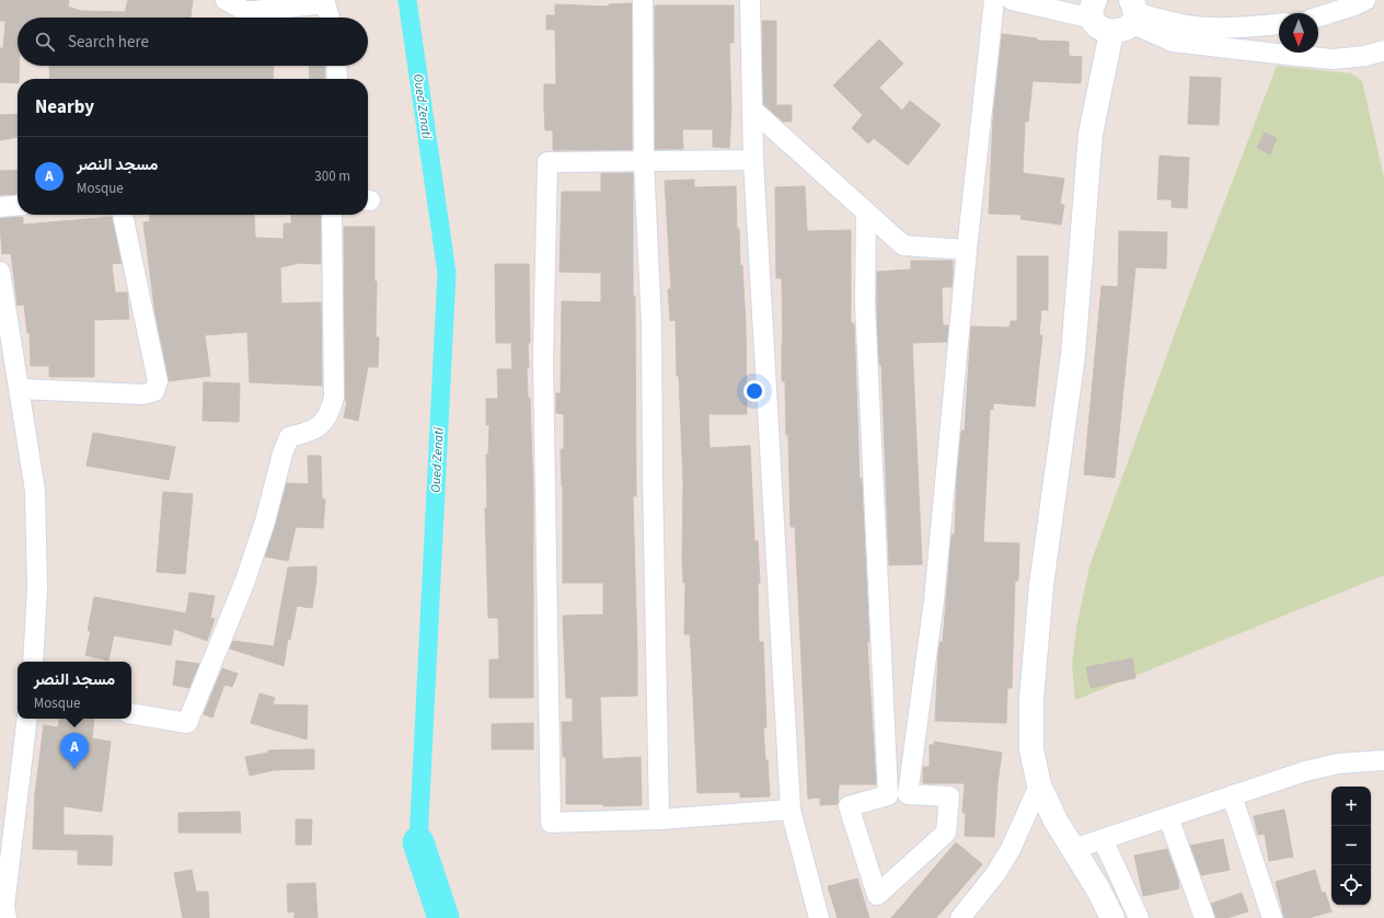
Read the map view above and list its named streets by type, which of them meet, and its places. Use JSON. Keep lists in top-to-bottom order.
{
  "water": ["Oued Zenati"],
  "north": "bottom",
  "page": {
    "search": "Search here",
    "heading": "Nearby",
    "list": [
      {
        "mark": "A",
        "name": "مسجد النصر",
        "note": "Mosque",
        "value": "300 m"
      }
    ],
    "popup": ["مسجد النصر", "Mosque"],
    "pins": "A",
    "map_buttons": ["+", "−"]
  }
}
